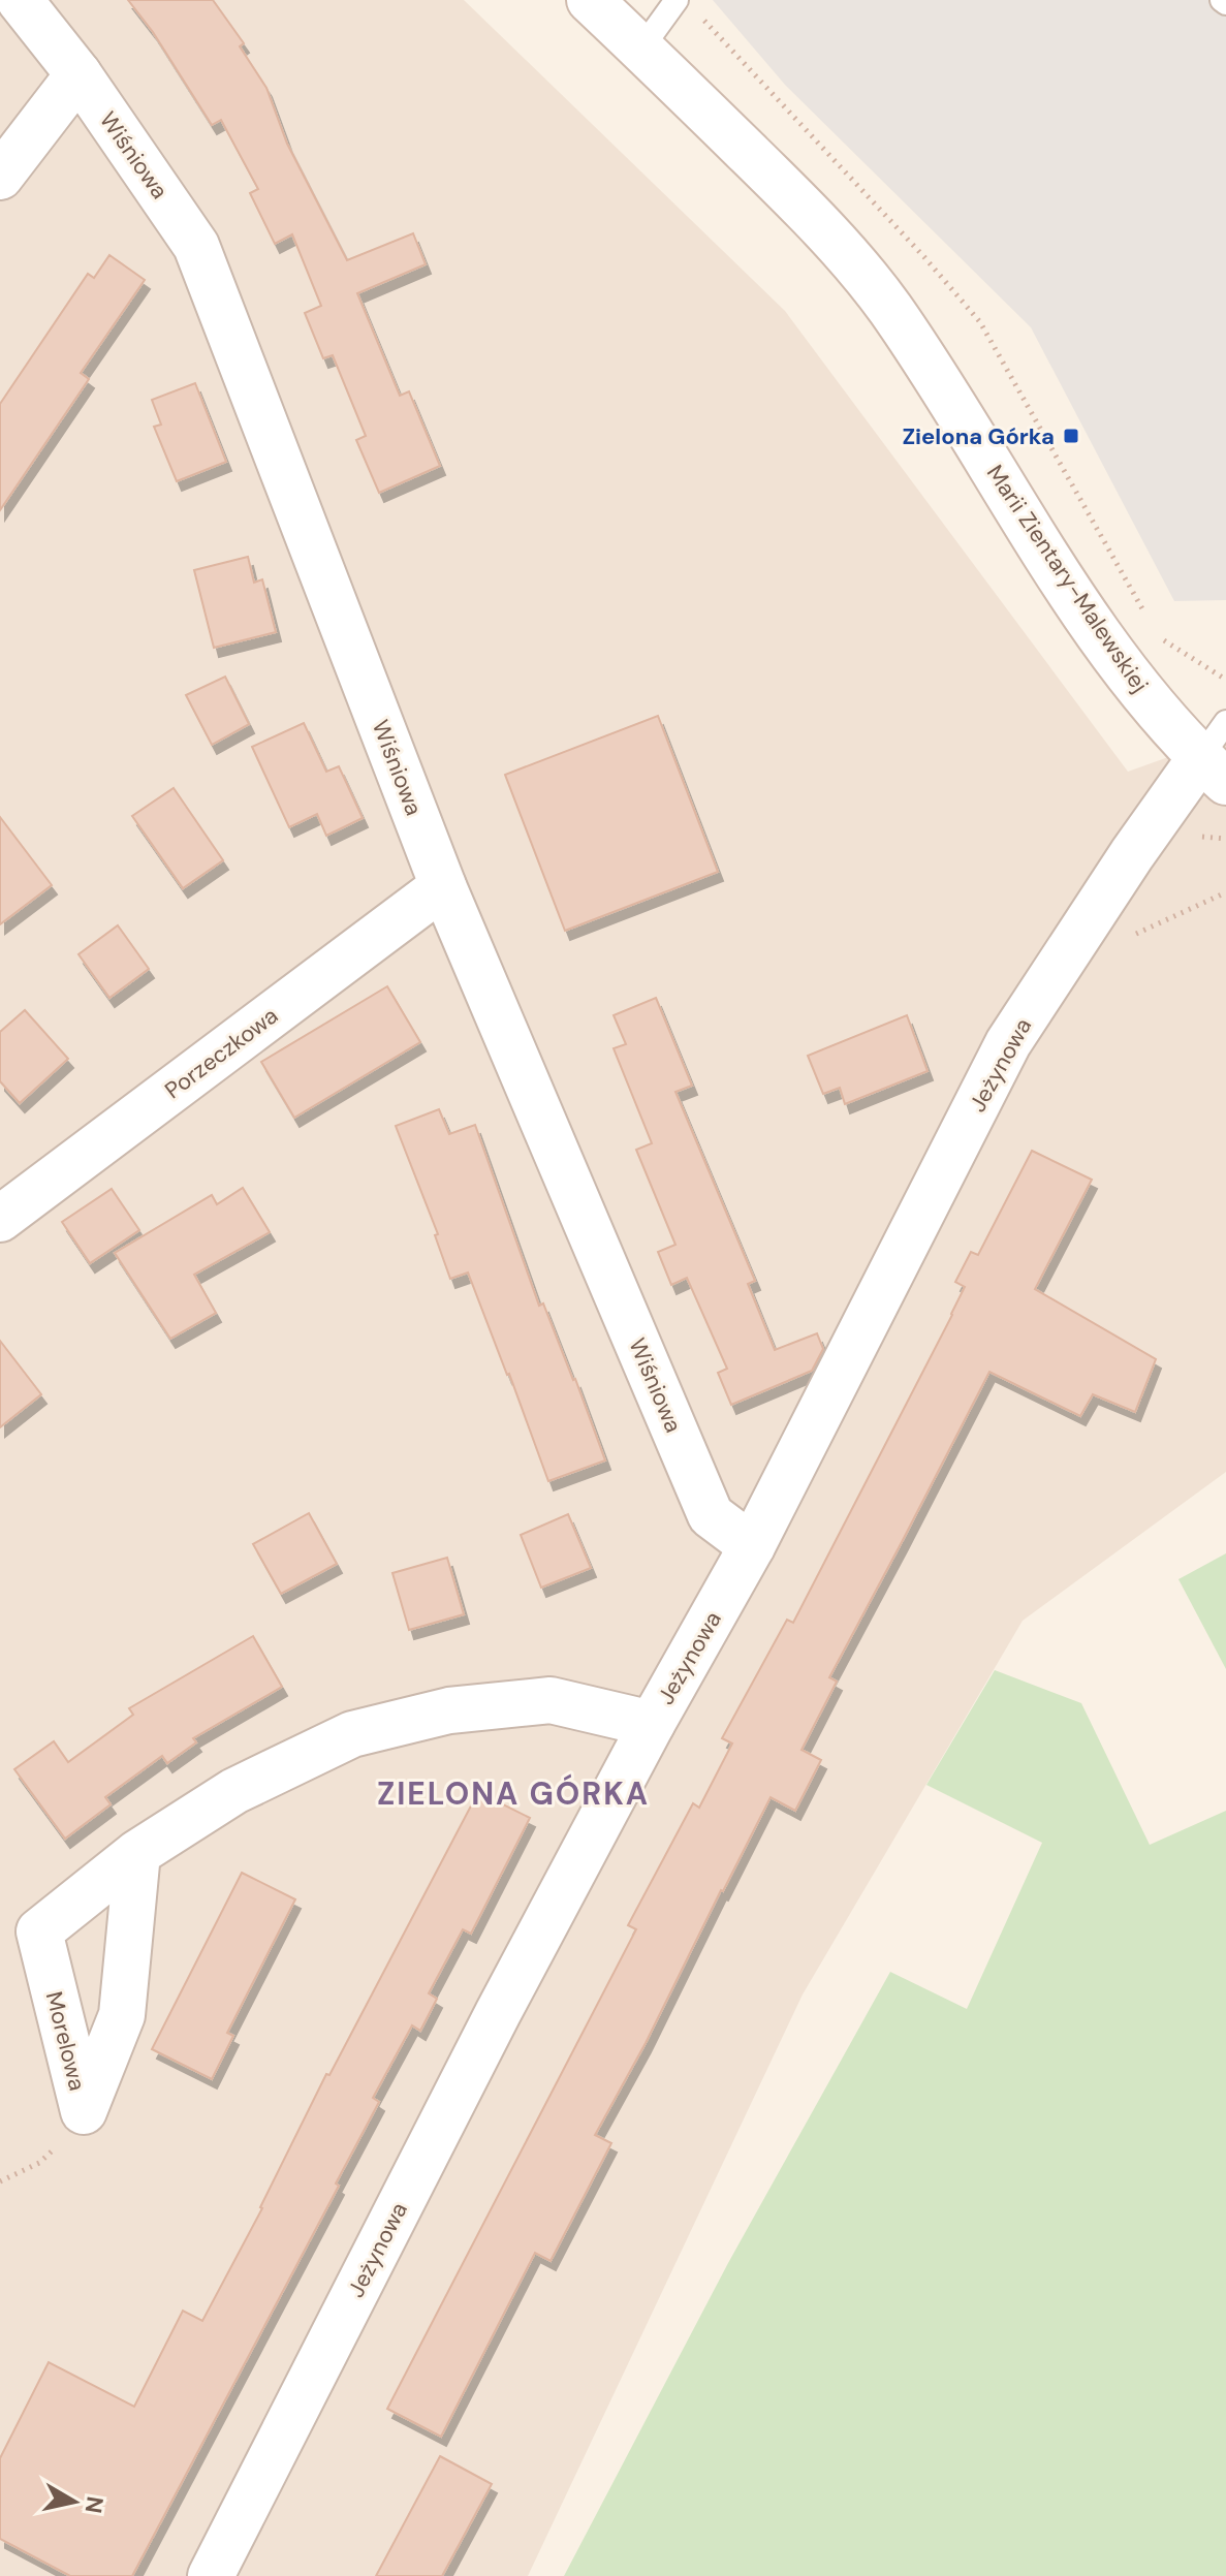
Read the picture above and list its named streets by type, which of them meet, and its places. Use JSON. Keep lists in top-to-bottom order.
{
  "streets": {
    "street": [
      "Wiśniowa",
      "Marii Zientary-Malewskiej",
      "Porzeczkowa",
      "Jeżynowa",
      "Morelowa"
    ]
  },
  "crossings": [
    ["Wiśniowa", "Porzeczkowa"],
    ["Wiśniowa", "Jeżynowa"],
    ["Marii Zientary-Malewskiej", "Jeżynowa"],
    ["Jeżynowa", "Morelowa"]
  ],
  "districts": ["ZIELONA GÓRKA"],
  "places": {
    "transit": ["Zielona Górka"]
  },
  "north": "right"
}
